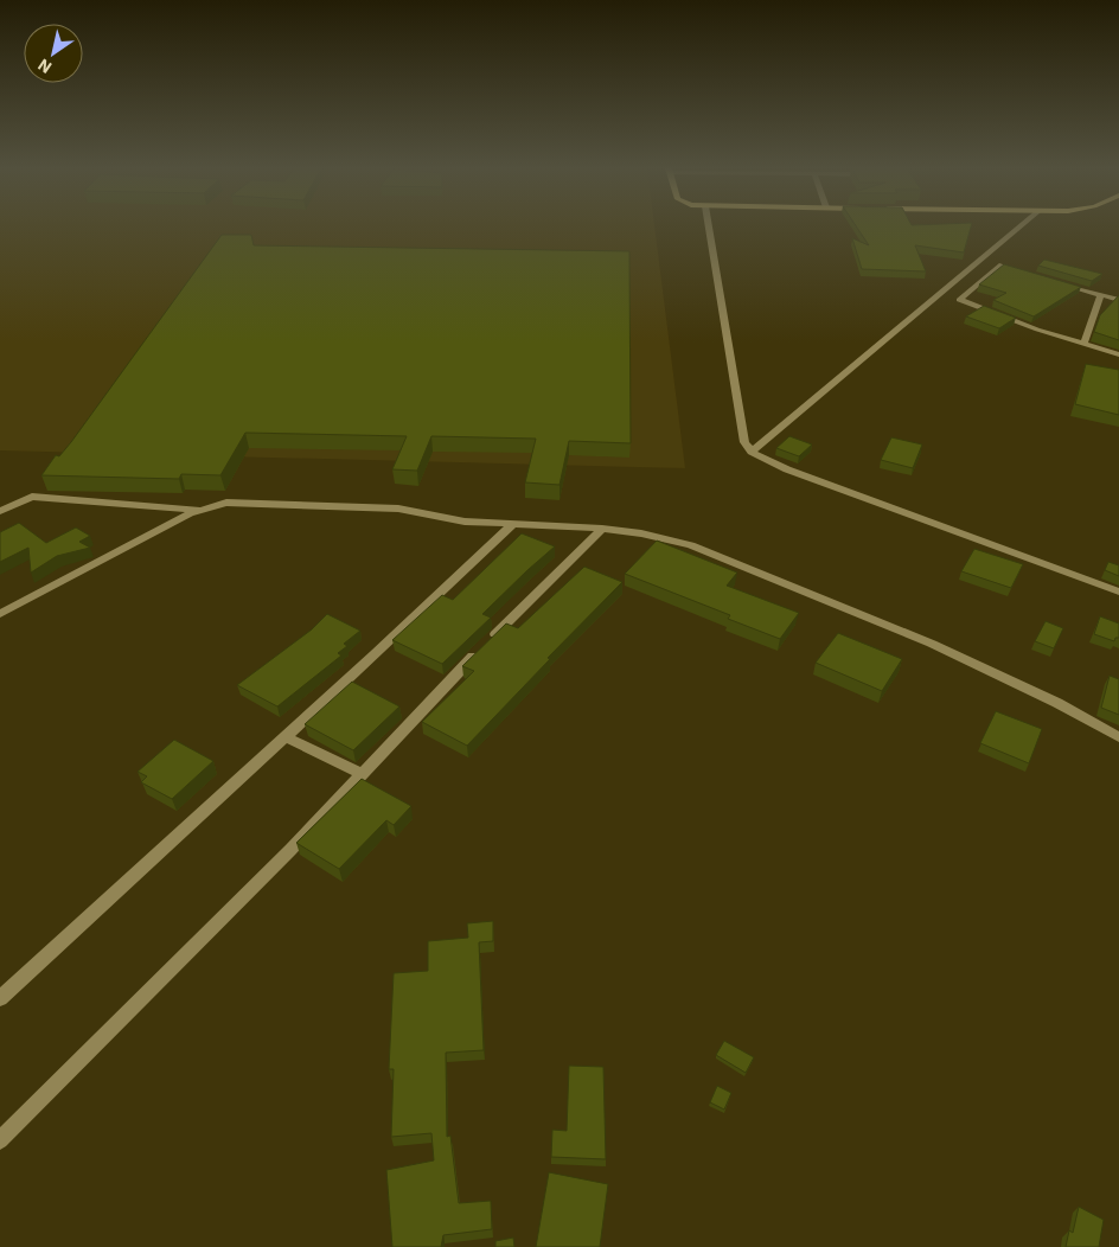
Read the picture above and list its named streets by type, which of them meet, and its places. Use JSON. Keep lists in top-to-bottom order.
{
  "north": "bottom left"
}
